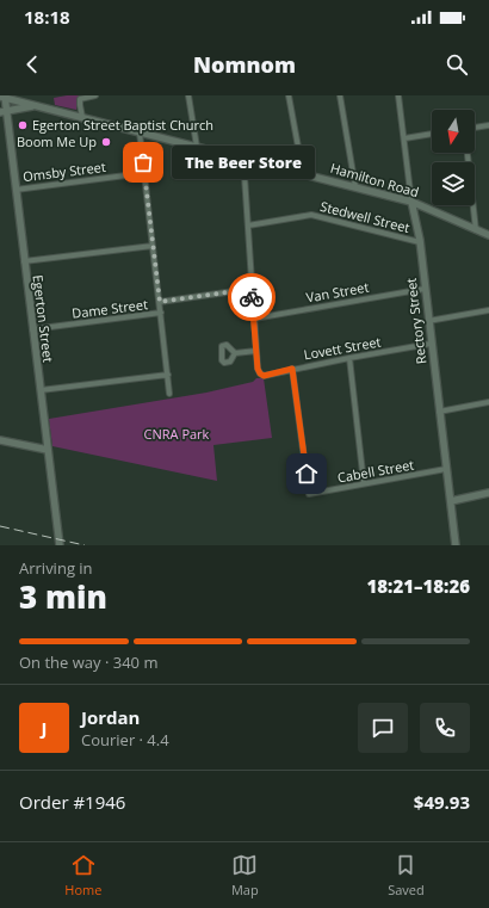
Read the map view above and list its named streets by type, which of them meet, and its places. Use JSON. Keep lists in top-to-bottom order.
{
  "streets": {
    "street": [
      "Omsby Street",
      "Hamilton Road",
      "Stedwell Street",
      "Van Street",
      "Dame Street",
      "Egerton Street",
      "Rectory Street",
      "Lovett Street",
      "Cabell Street"
    ]
  },
  "crossings": [
    ["Omsby Street", "Egerton Street"],
    ["Hamilton Road", "Egerton Street"],
    ["Hamilton Road", "Rectory Street"],
    ["Stedwell Street", "Rectory Street"],
    ["Van Street", "Rectory Street"],
    ["Dame Street", "Egerton Street"],
    ["Rectory Street", "Lovett Street"],
    ["Rectory Street", "Cabell Street"],
    ["Lovett Street", "Cabell Street"]
  ],
  "parks": ["CNRA Park"],
  "places": ["Egerton Street Baptist Church", "Boom Me Up", "The Beer Store"],
  "north": "bottom",
  "page": {
    "status": "18:18",
    "header": "Nomnom",
    "bubble": "The Beer Store",
    "heading": ["3 min", "Arriving in", "18:21–18:26"],
    "panel": [
      "Jordan",
      "Courier · 4.4",
      "Order #1946",
      "$49.93"
    ],
    "bar": "On the way · 340 m",
    "round": "J",
    "tabs": ["Home", "Map", "Saved"]
  }
}
